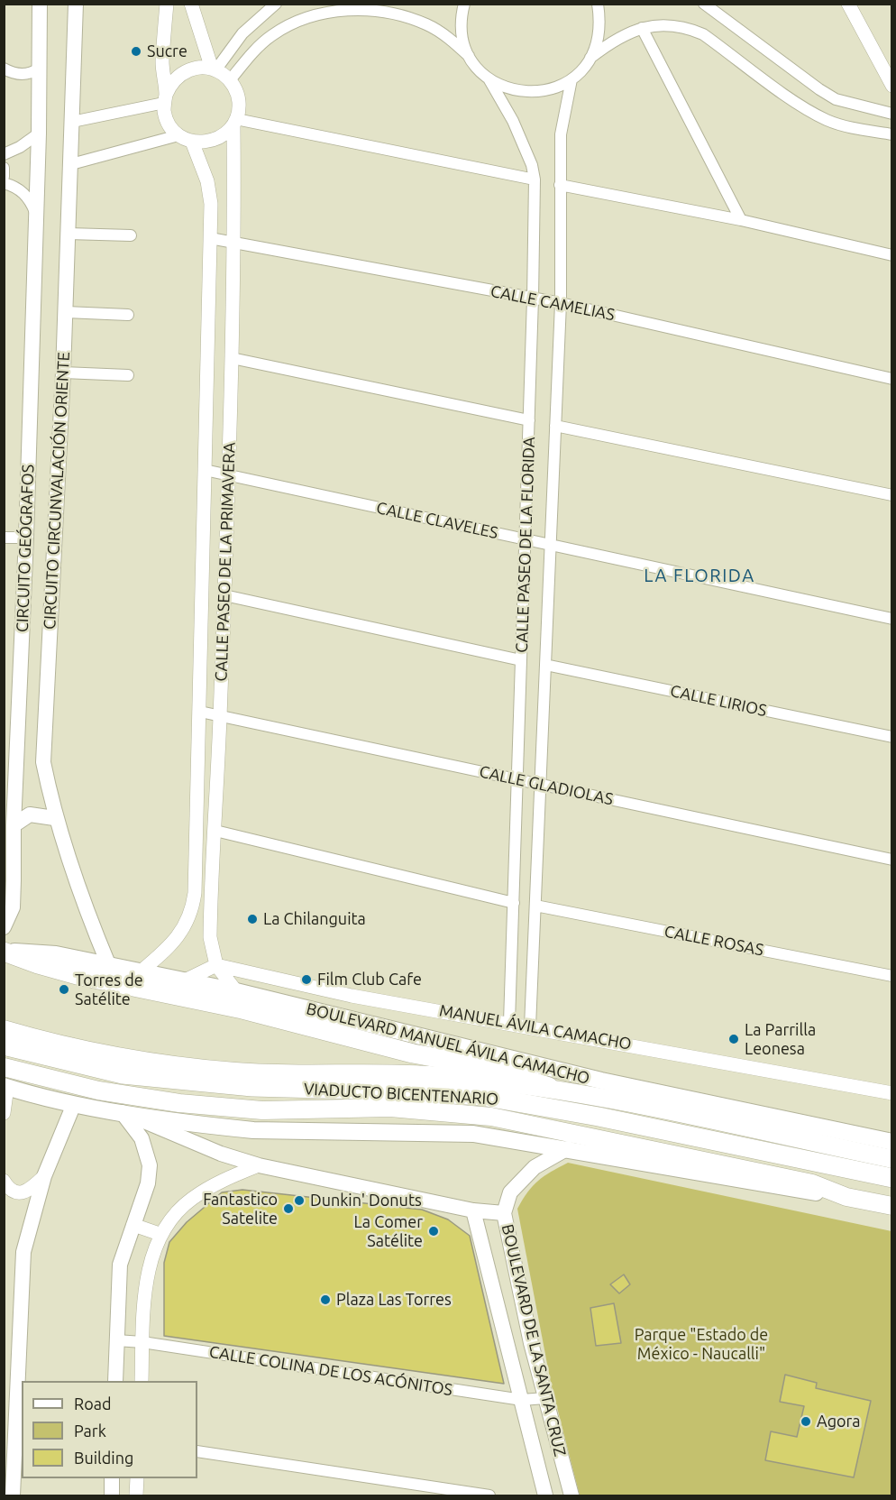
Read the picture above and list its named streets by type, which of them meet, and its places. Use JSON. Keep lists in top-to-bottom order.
{
  "streets": {
    "highway": ["BOULEVARD MANUEL ÁVILA CAMACHO", "VIADUCTO BICENTENARIO"],
    "main road": ["CIRCUITO CIRCUNVALACIÓN ORIENTE", "CIRCUITO GEÓGRAFOS", "BOULEVARD DE LA SANTA CRUZ"],
    "street": [
      "CALLE CAMELIAS",
      "CALLE CLAVELES",
      "CALLE PASEO DE LA FLORIDA",
      "CALLE PASEO DE LA PRIMAVERA",
      "CALLE LIRIOS",
      "CALLE GLADIOLAS",
      "CALLE ROSAS",
      "MANUEL ÁVILA CAMACHO",
      "CALLE COLINA DE LOS ACÓNITOS"
    ]
  },
  "crossings": [
    ["CALLE CAMELIAS", "CALLE PASEO DE LA FLORIDA"],
    ["CALLE CAMELIAS", "CALLE PASEO DE LA PRIMAVERA"],
    ["CIRCUITO CIRCUNVALACIÓN ORIENTE", "BOULEVARD MANUEL ÁVILA CAMACHO"],
    ["CALLE CLAVELES", "CALLE PASEO DE LA FLORIDA"],
    ["CALLE CLAVELES", "CALLE PASEO DE LA PRIMAVERA"],
    ["CALLE PASEO DE LA FLORIDA", "CALLE LIRIOS"],
    ["CALLE PASEO DE LA FLORIDA", "CALLE GLADIOLAS"],
    ["CALLE PASEO DE LA FLORIDA", "CALLE ROSAS"],
    ["CALLE PASEO DE LA FLORIDA", "MANUEL ÁVILA CAMACHO"],
    ["CALLE PASEO DE LA PRIMAVERA", "CALLE GLADIOLAS"],
    ["CALLE PASEO DE LA PRIMAVERA", "MANUEL ÁVILA CAMACHO"],
    ["CALLE PASEO DE LA PRIMAVERA", "BOULEVARD MANUEL ÁVILA CAMACHO"],
    ["BOULEVARD DE LA SANTA CRUZ", "CALLE COLINA DE LOS ACÓNITOS"]
  ],
  "districts": ["LA FLORIDA"],
  "parks": ["Parque \"Estado de México - Naucalli\""],
  "places": [
    "Sucre",
    "La Chilanguita",
    "Film Club Cafe",
    "Torres de Satélite",
    "La Parrilla Leonesa",
    "Dunkin' Donuts",
    "Fantastico Satelite",
    "La Comer Satélite",
    "Plaza Las Torres",
    "Agora"
  ],
  "legend": ["Road", "Park", "Building"]
}
